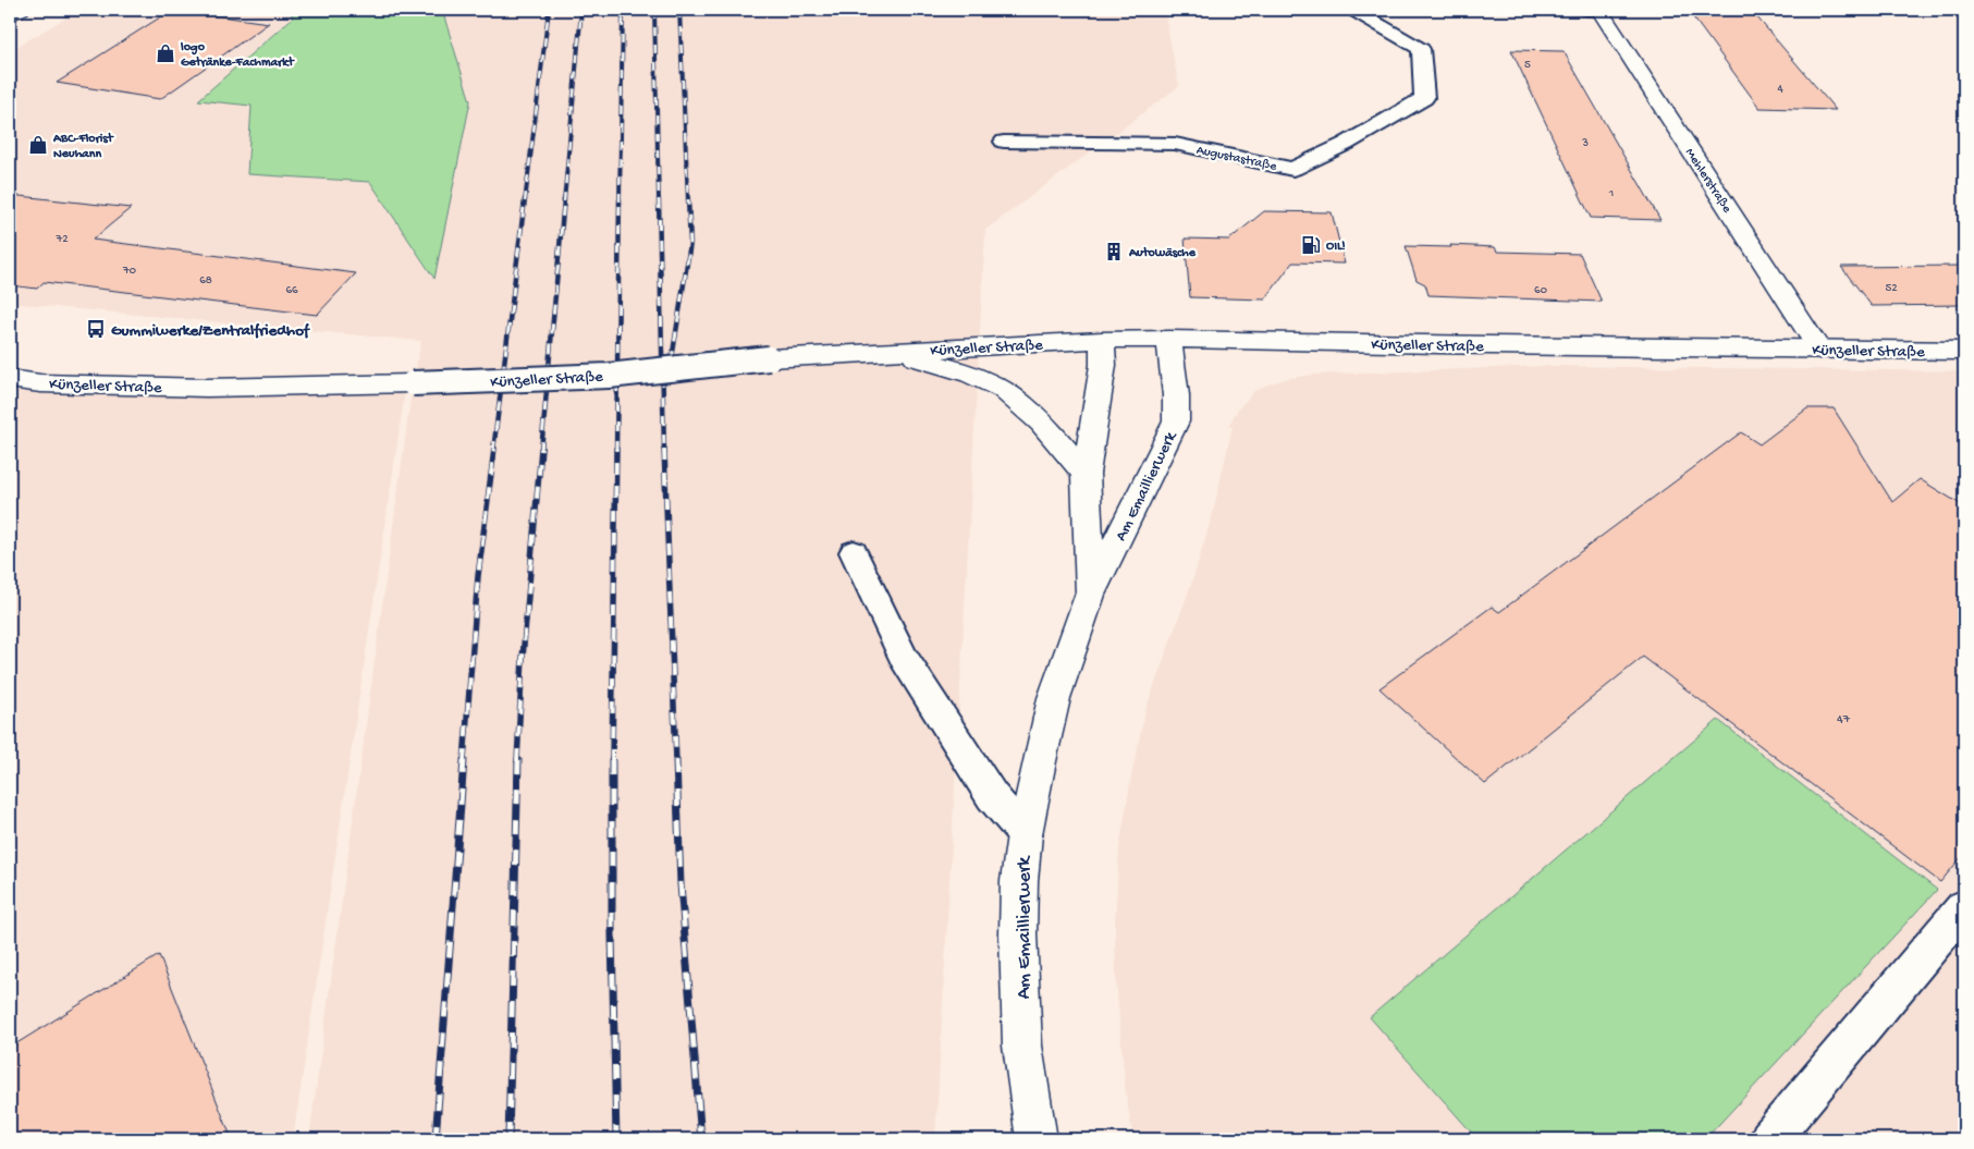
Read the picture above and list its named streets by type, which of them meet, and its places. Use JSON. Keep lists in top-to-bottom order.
{
  "streets": {
    "main road": ["Mehlerstraße", "Künzeller Straße", "Am Emaillierwerk"],
    "lane": ["Augustastraße"]
  },
  "crossings": [
    ["Mehlerstraße", "Künzeller Straße"],
    ["Künzeller Straße", "Am Emaillierwerk"]
  ],
  "places": {
    "shop": ["logo Getränke-Fachmarkt", "ABC-Florist Neuhann"],
    "fuel station": ["OIL!"],
    "building": ["Autowäsche"],
    "bus stop": ["Gummiwerke/Zentralfriedhof"]
  },
  "house_numbers": [
    "5",
    "4",
    "3",
    "1",
    "72",
    "70",
    "68",
    "52",
    "66",
    "60",
    "47"
  ]
}
